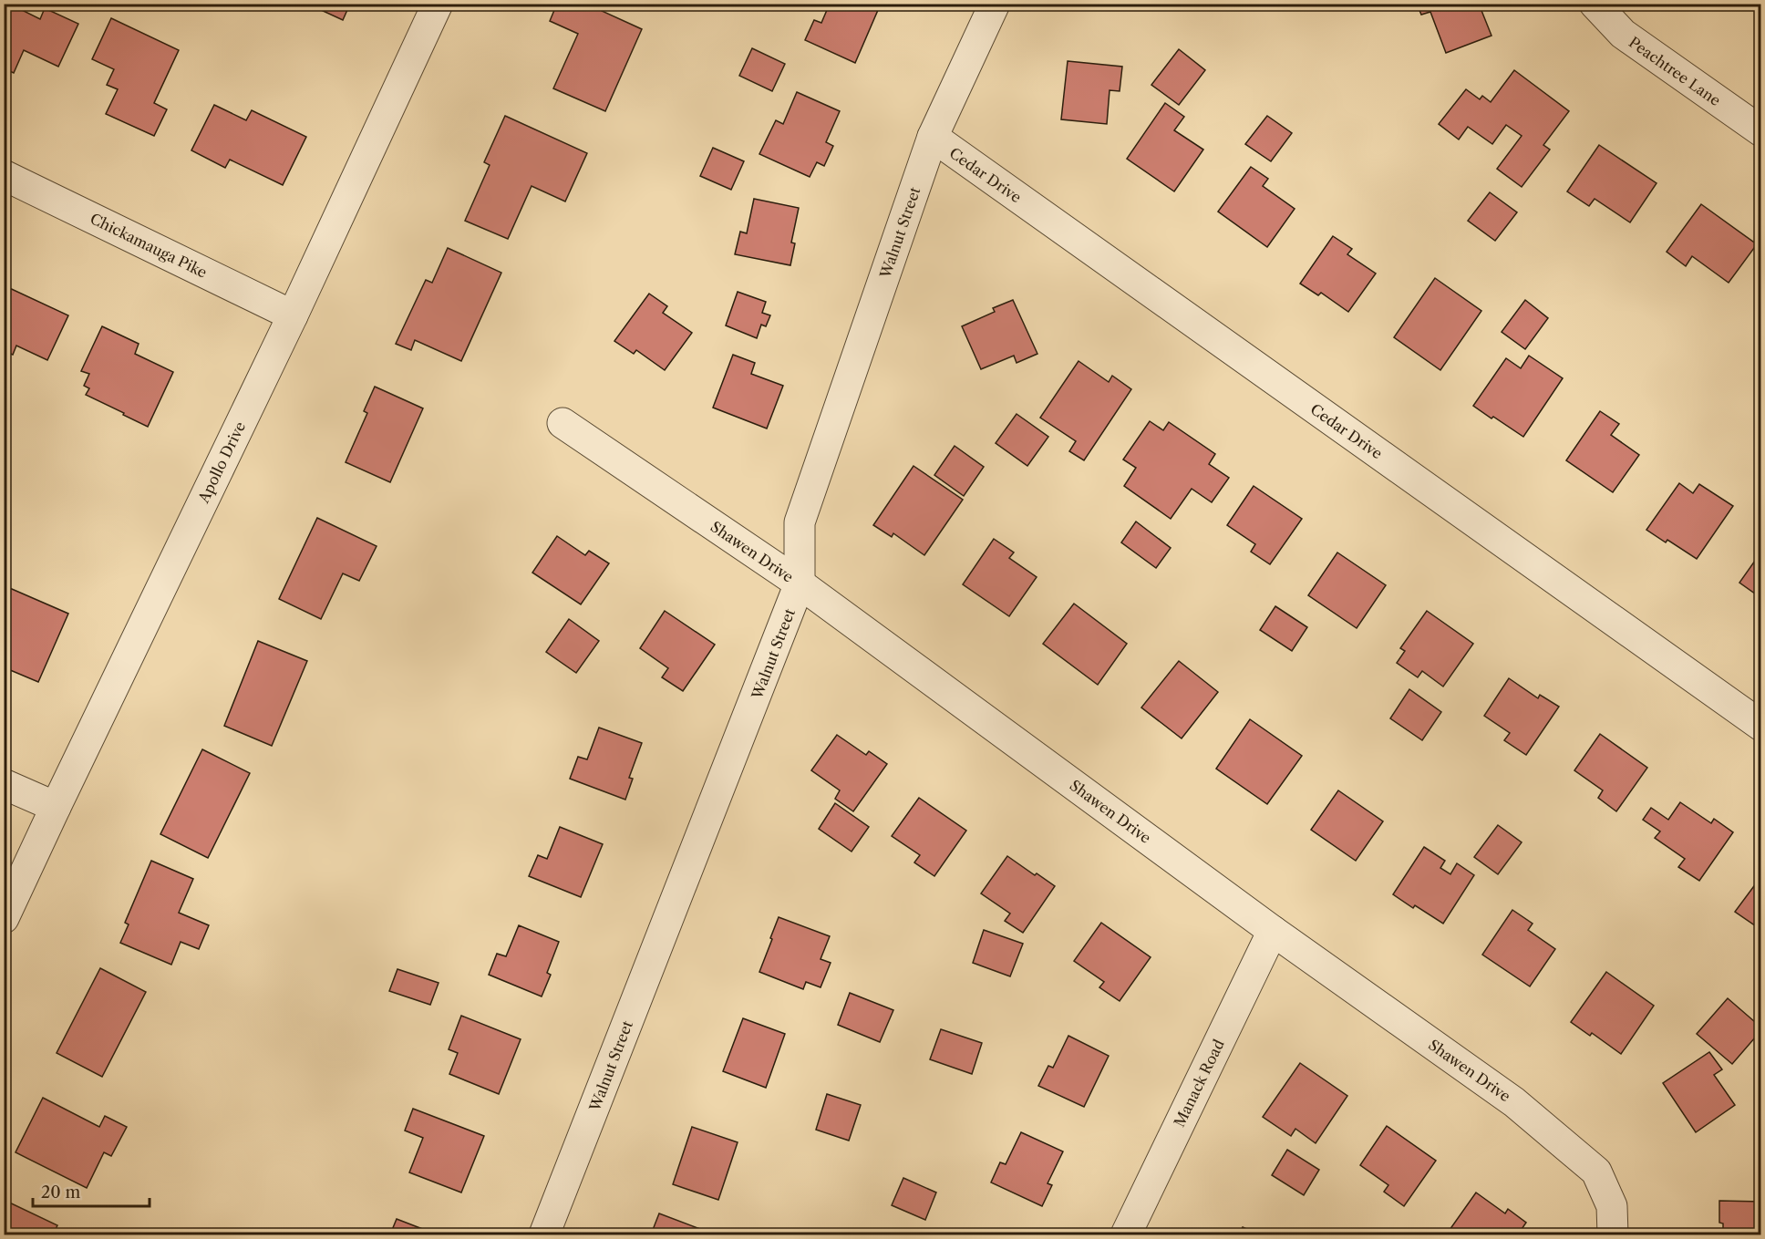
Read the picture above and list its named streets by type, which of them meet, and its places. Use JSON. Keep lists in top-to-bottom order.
{
  "streets": {
    "street": [
      "Peachtree Lane",
      "Cedar Drive",
      "Walnut Street",
      "Chickamauga Pike",
      "Apollo Drive",
      "Shawen Drive",
      "Manack Road"
    ]
  },
  "crossings": [
    ["Cedar Drive", "Walnut Street"],
    ["Walnut Street", "Shawen Drive"],
    ["Chickamauga Pike", "Apollo Drive"],
    ["Shawen Drive", "Manack Road"]
  ],
  "scale_bar": "20 m"
}
